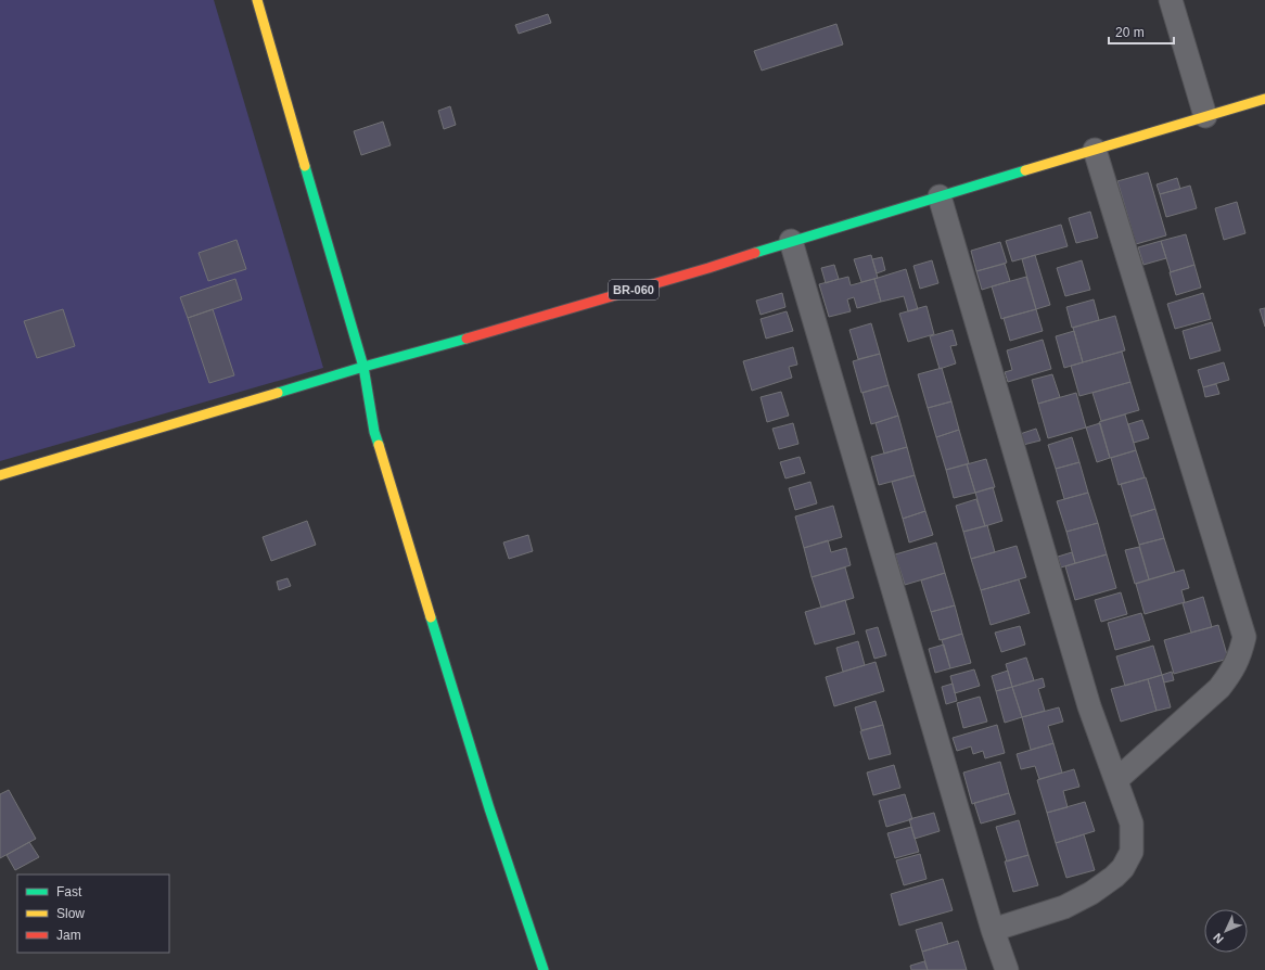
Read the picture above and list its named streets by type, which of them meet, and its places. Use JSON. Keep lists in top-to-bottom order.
{
  "streets": {
    "main road": ["BR-060"]
  },
  "legend": ["Fast", "Slow", "Jam"],
  "scale_bar": "20 m",
  "north": "bottom left"
}
